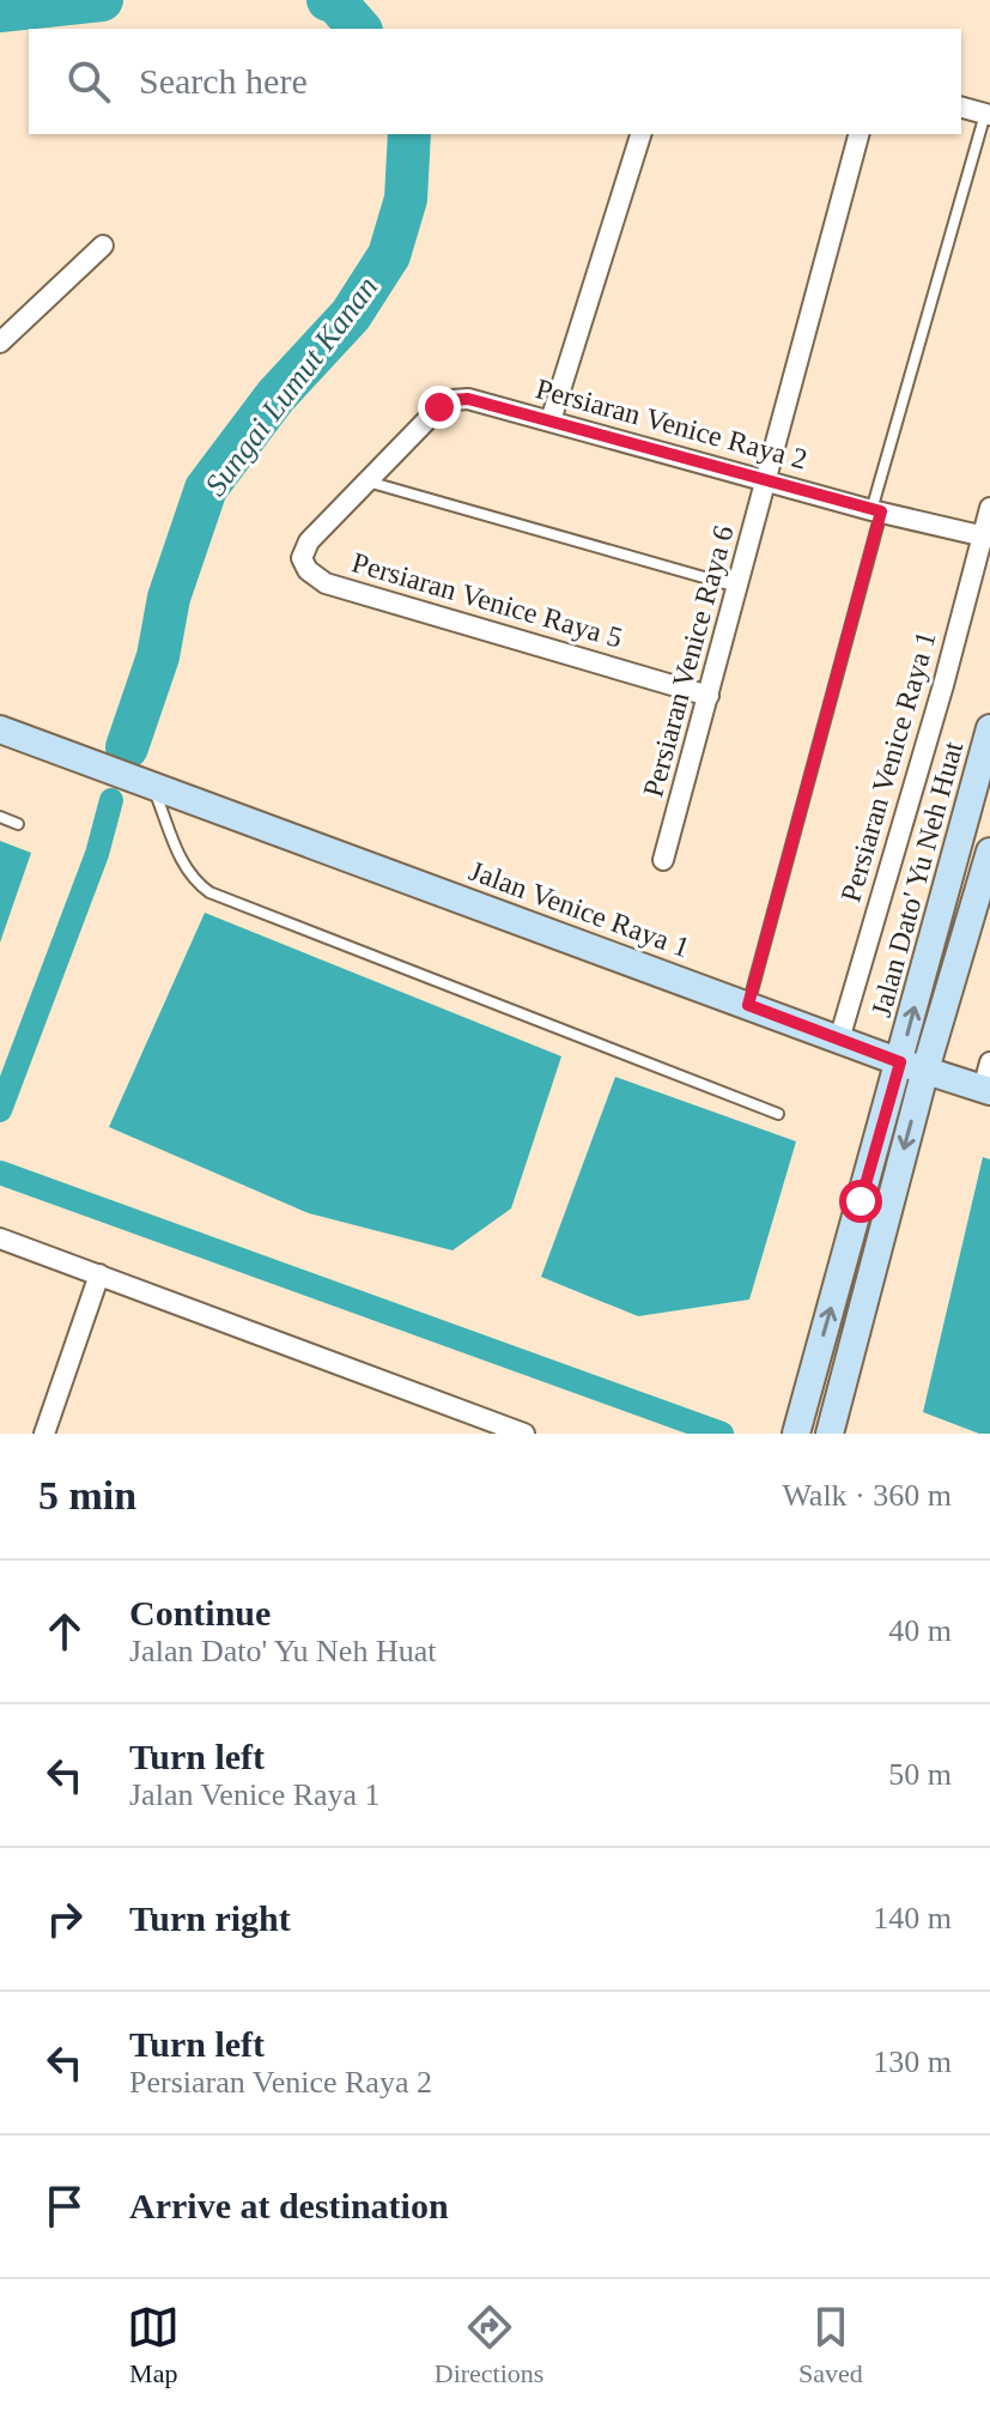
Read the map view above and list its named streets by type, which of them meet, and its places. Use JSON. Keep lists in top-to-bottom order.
{
  "streets": {
    "main road": ["Jalan Dato' Yu Neh Huat", "Jalan Venice Raya 1"],
    "street": [
      "Persiaran Venice Raya 2",
      "Persiaran Venice Raya 5",
      "Persiaran Venice Raya 6",
      "Persiaran Venice Raya 1"
    ]
  },
  "crossings": [
    ["Persiaran Venice Raya 2", "Persiaran Venice Raya 5"],
    ["Persiaran Venice Raya 2", "Persiaran Venice Raya 6"],
    ["Persiaran Venice Raya 2", "Persiaran Venice Raya 1"],
    ["Persiaran Venice Raya 5", "Persiaran Venice Raya 6"],
    ["Persiaran Venice Raya 1", "Jalan Venice Raya 1"],
    ["Jalan Dato' Yu Neh Huat", "Jalan Venice Raya 1"]
  ],
  "water": ["Sungai Lumut Kanan"],
  "page": {
    "search": "Search here",
    "heading": ["5 min", "Walk · 360 m"],
    "list": [
      ["Continue", "Jalan Dato' Yu Neh Huat", "40 m"],
      ["Turn left", "Jalan Venice Raya 1", "50 m"],
      ["Turn right", "140 m"],
      ["Turn left", "Persiaran Venice Raya 2", "130 m"],
      "Arrive at destination"
    ],
    "nav": ["Map", "Directions", "Saved"]
  }
}
